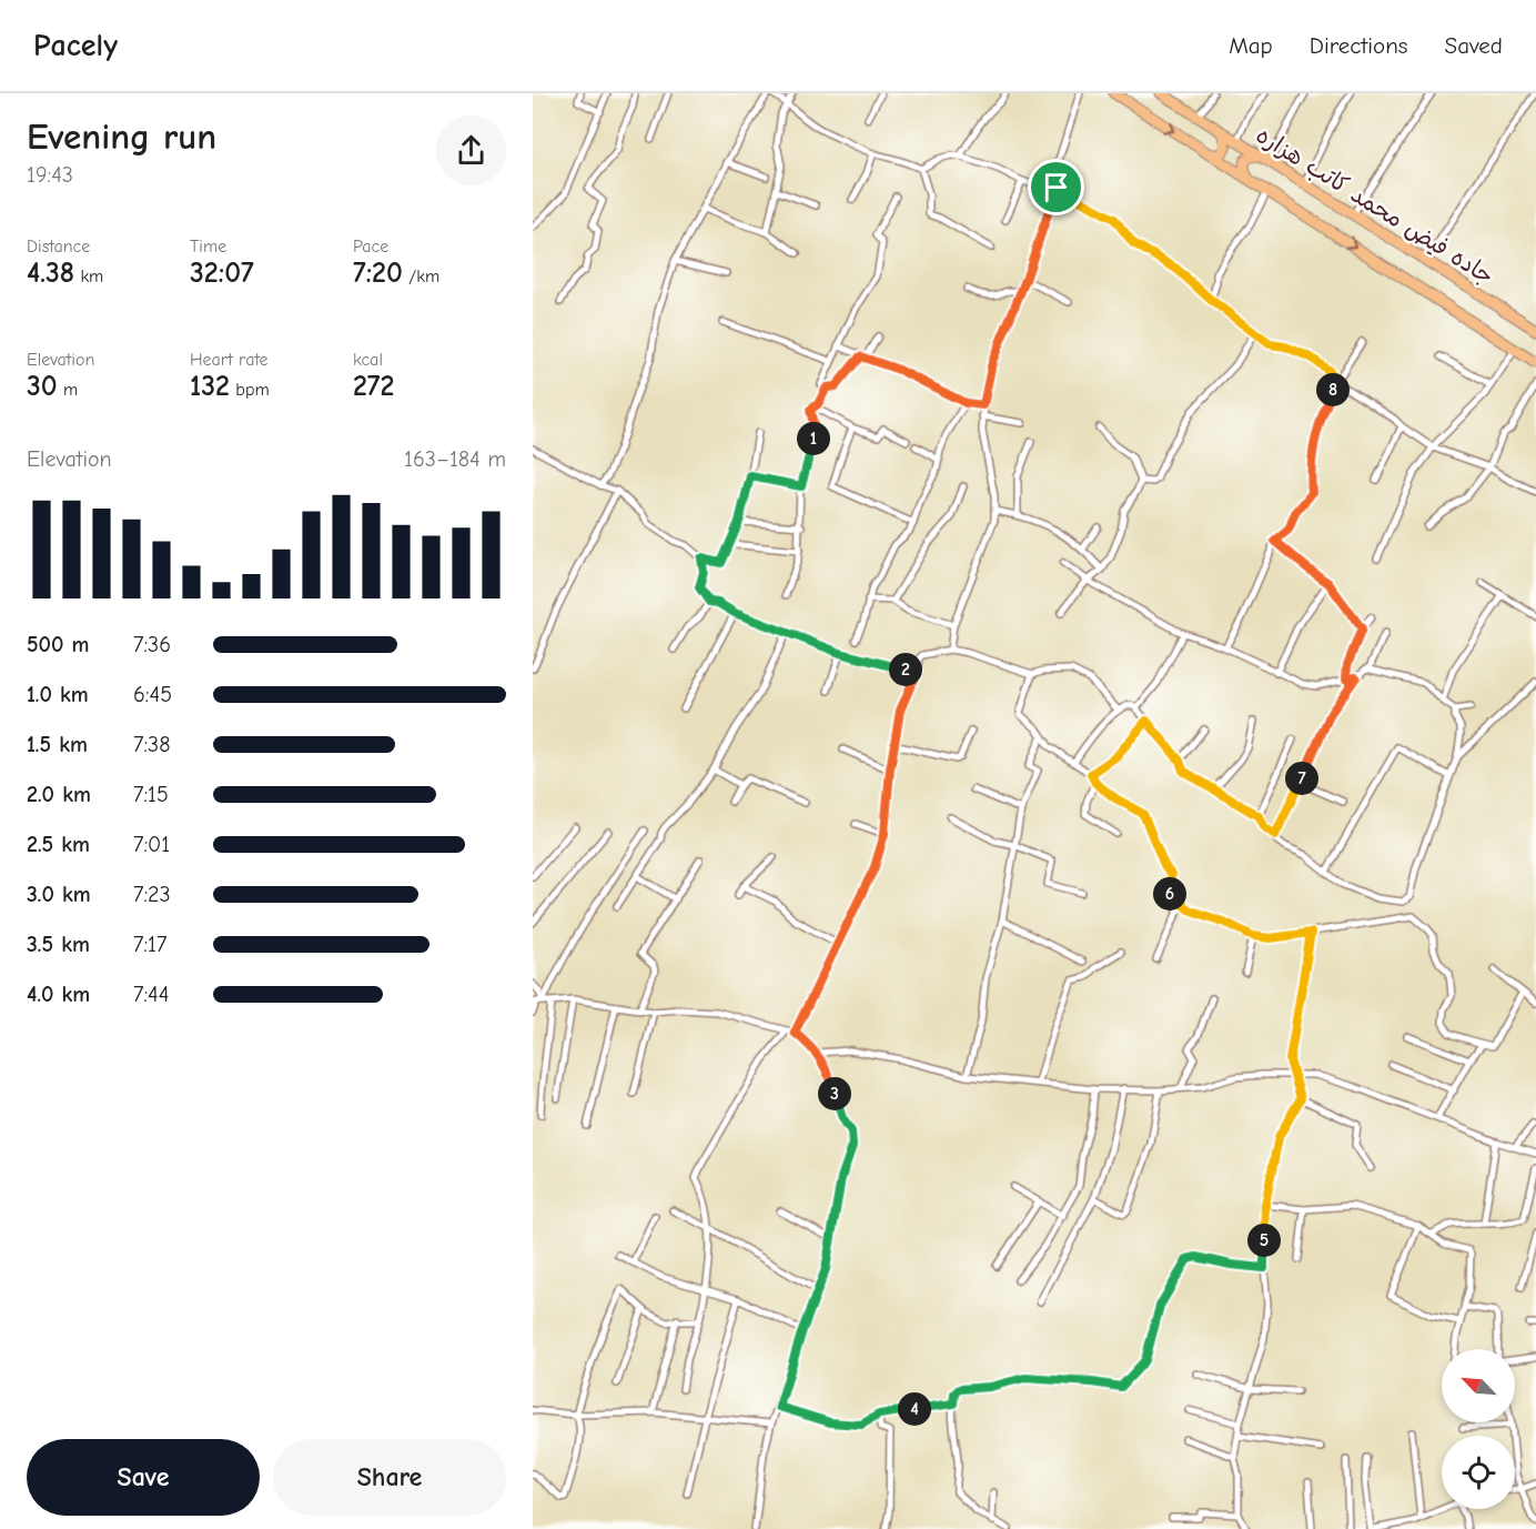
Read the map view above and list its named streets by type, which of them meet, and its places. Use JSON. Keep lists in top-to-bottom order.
{
  "streets": {
    "main road": ["جاده فیض محمد کاتب هزاره"]
  },
  "north": "top left",
  "page": {
    "header": "Pacely",
    "nav": ["Map", "Directions", "Saved"],
    "heading": ["Evening run", "19:43"],
    "stats": [
      ["Distance", "4.38 km"],
      ["Time", "32:07"],
      ["Pace", "7:20 /km"],
      ["Elevation", "30 m"],
      ["Heart rate", "132 bpm"],
      ["kcal", "272"]
    ],
    "pins": [
      "8",
      "1",
      "2",
      "7",
      "6",
      "3",
      "5",
      "4"
    ],
    "chart": ["Elevation", "163–184 m"],
    "list": [
      {
        "name": "500 m",
        "note": "7:36"
      },
      {
        "name": "1.0 km",
        "note": "6:45"
      },
      {
        "name": "1.5 km",
        "note": "7:38"
      },
      {
        "name": "2.0 km",
        "note": "7:15"
      },
      {
        "name": "2.5 km",
        "note": "7:01"
      },
      {
        "name": "3.0 km",
        "note": "7:23"
      },
      {
        "name": "3.5 km",
        "note": "7:17"
      },
      {
        "name": "4.0 km",
        "note": "7:44"
      }
    ],
    "buttons": ["Save", "Share"]
  }
}
